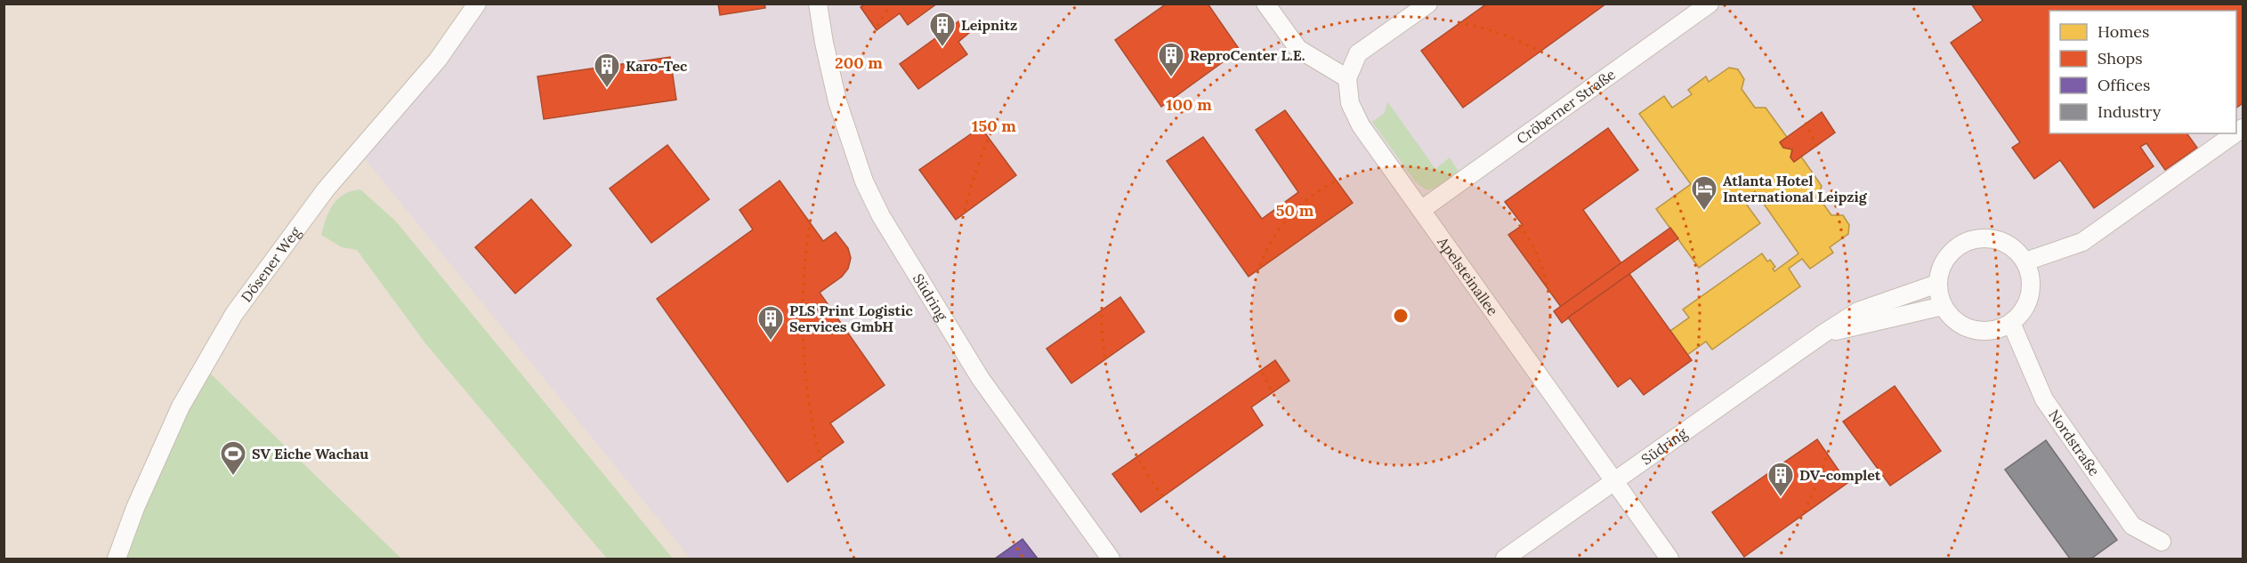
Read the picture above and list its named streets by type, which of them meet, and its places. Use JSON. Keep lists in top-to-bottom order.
{
  "streets": {
    "street": [
      "Cröberner Straße",
      "Dösener Weg",
      "Apelsteinallee",
      "Südring",
      "Nordstraße"
    ]
  },
  "crossings": [
    ["Cröberner Straße", "Apelsteinallee"],
    ["Apelsteinallee", "Südring"],
    ["Südring", "Nordstraße"]
  ],
  "places": {
    "building": [
      "Leipnitz",
      "ReproCenter L.E.",
      "Karo-Tec",
      "PLS Print Logistic Services GmbH",
      "DV-complet"
    ],
    "hotel": ["Atlanta Hotel International Leipzig"],
    "sports": ["SV Eiche Wachau"]
  },
  "legend": [
    "Homes",
    "Shops",
    "Offices",
    "Industry"
  ],
  "rings": [
    "200 m",
    "100 m",
    "150 m",
    "50 m"
  ]
}
